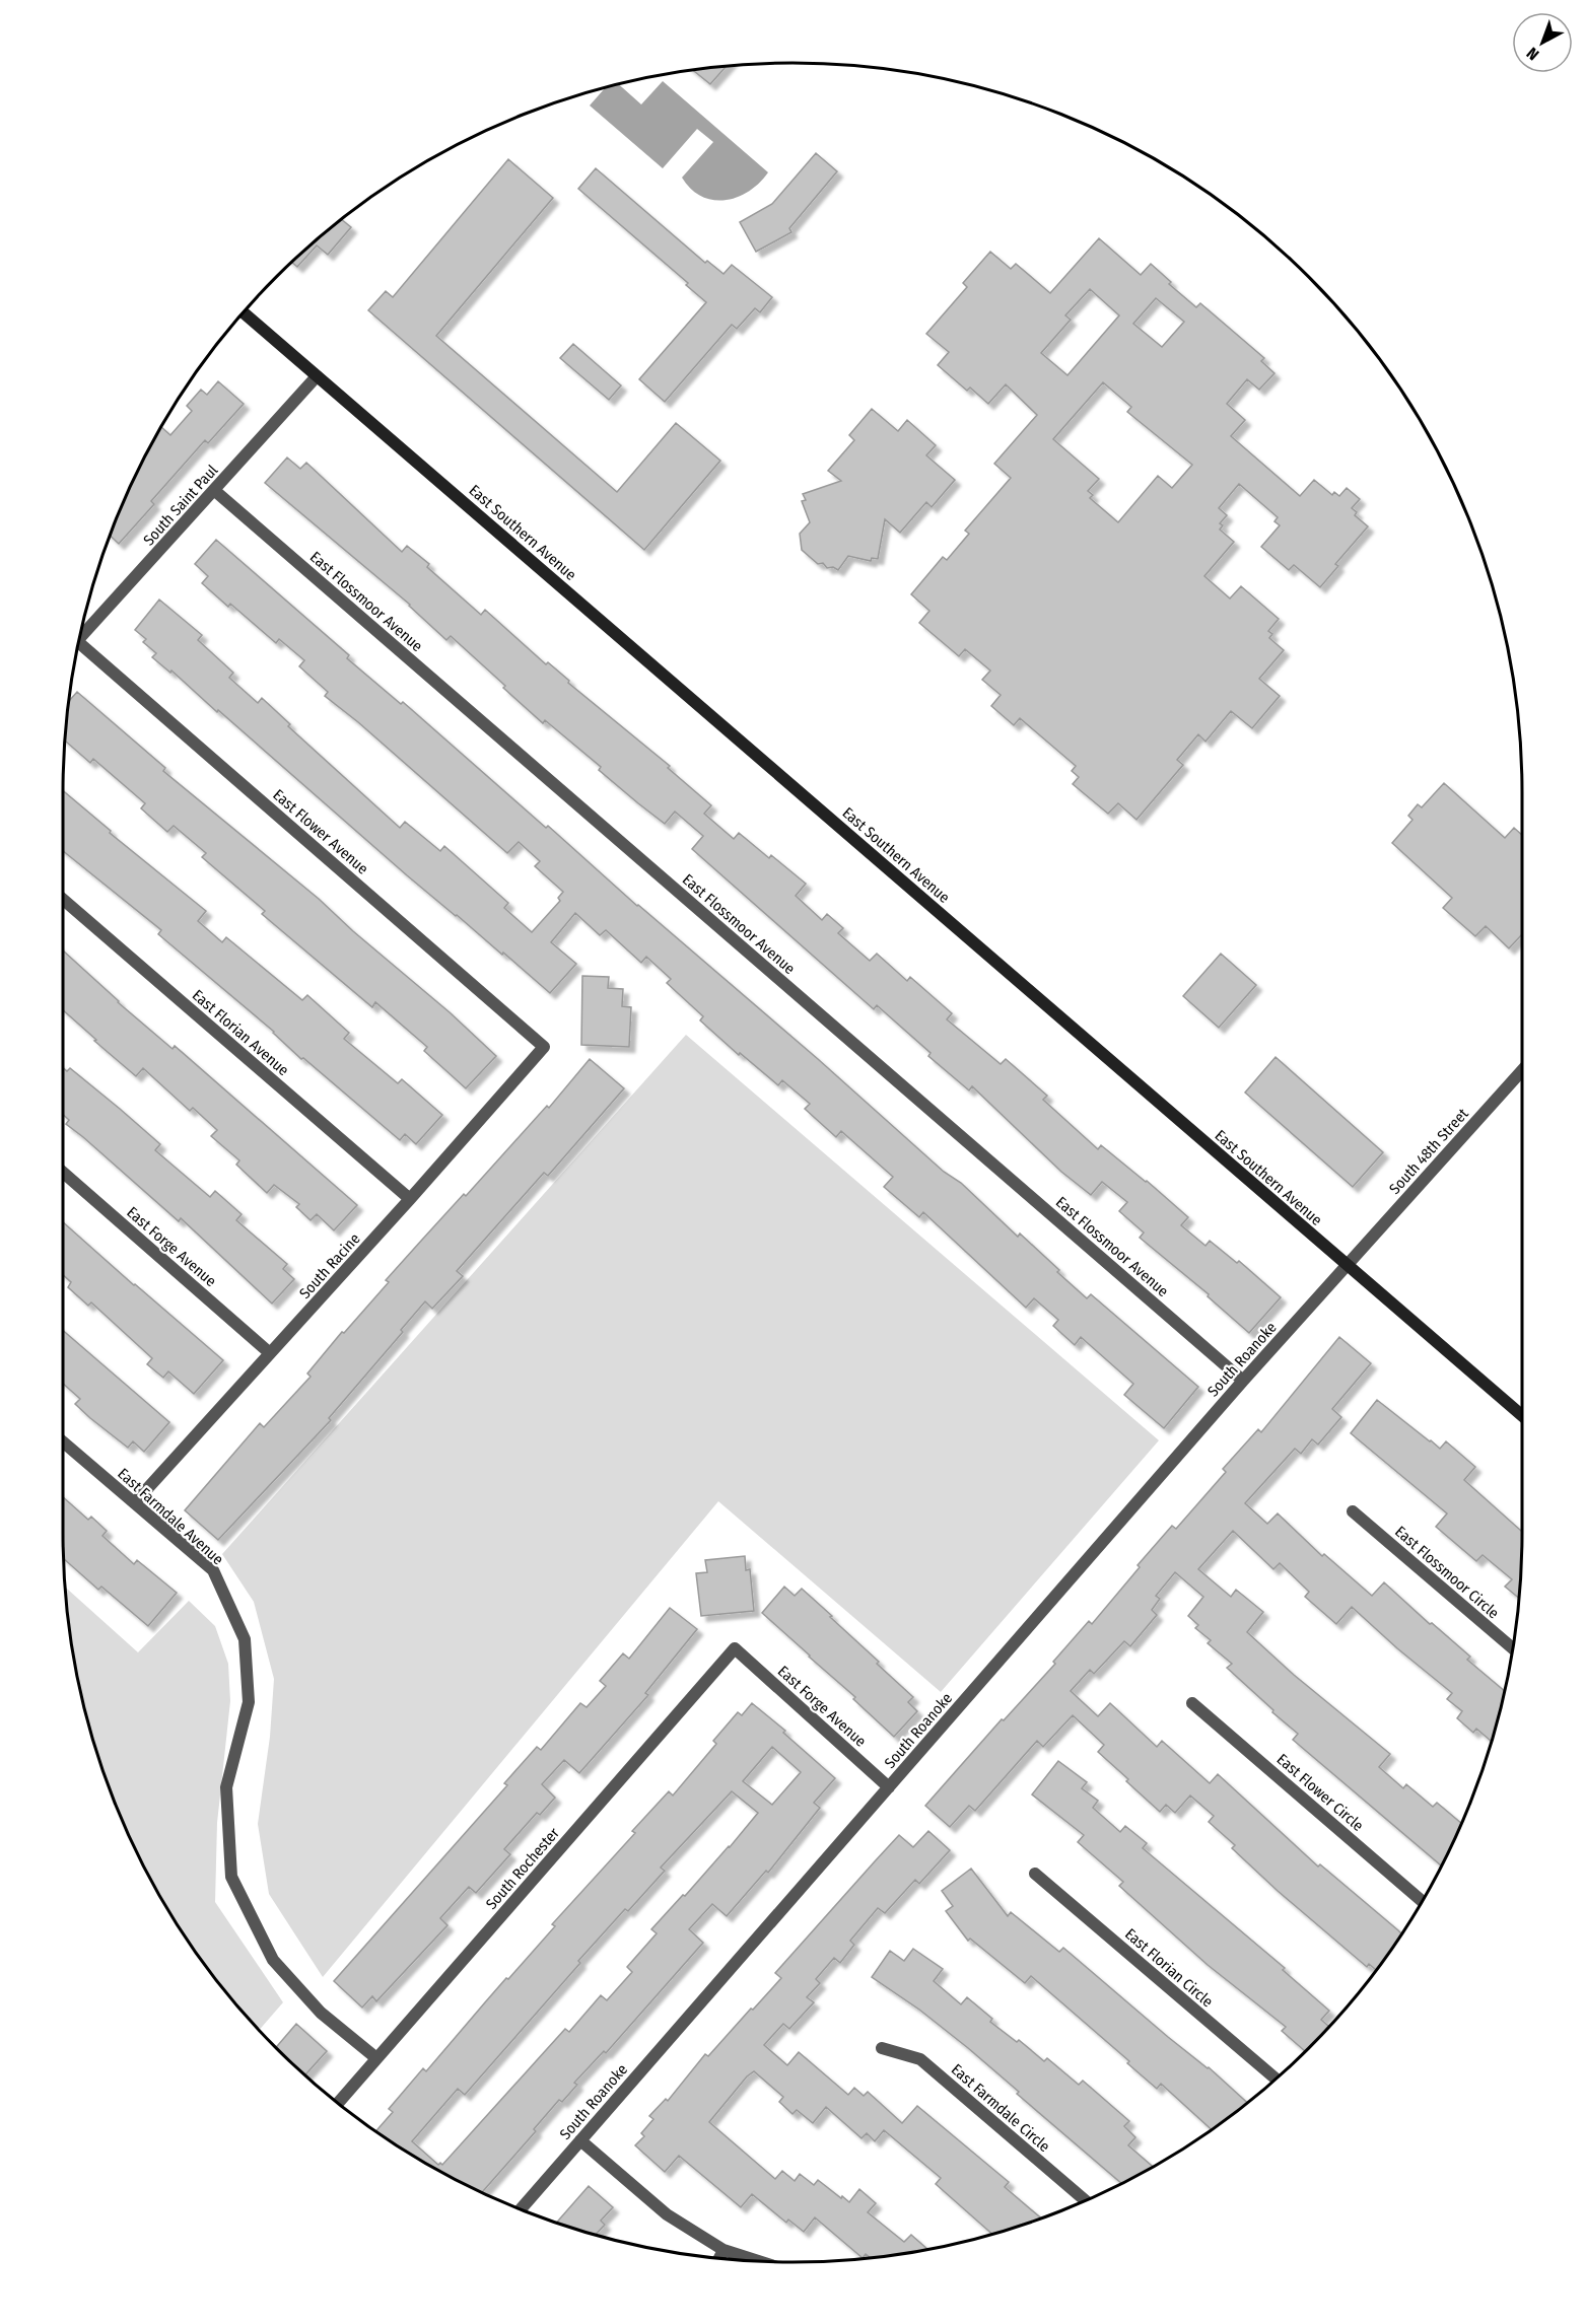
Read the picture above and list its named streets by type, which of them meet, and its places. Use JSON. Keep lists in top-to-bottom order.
{
  "streets": {
    "main road": ["East Southern Avenue"],
    "street": [
      "South Saint Paul",
      "East Flossmoor Avenue",
      "East Flower Avenue",
      "East Florian Avenue",
      "South 48th Street",
      "East Forge Avenue",
      "South Racine",
      "South Roanoke",
      "East Farmdale Avenue",
      "East Flossmoor Circle",
      "East Flower Circle",
      "South Rochester",
      "East Florian Circle",
      "East Farmdale Circle"
    ]
  },
  "crossings": [
    ["South Saint Paul", "East Southern Avenue"],
    ["South Saint Paul", "East Flossmoor Avenue"],
    ["East Southern Avenue", "South 48th Street"],
    ["East Southern Avenue", "South Roanoke"],
    ["East Flossmoor Avenue", "South Roanoke"],
    ["East Flower Avenue", "South Racine"],
    ["East Florian Avenue", "South Racine"],
    ["South 48th Street", "South Roanoke"],
    ["East Forge Avenue", "South Racine"],
    ["East Forge Avenue", "South Roanoke"],
    ["East Forge Avenue", "South Rochester"],
    ["South Racine", "East Farmdale Avenue"],
    ["East Farmdale Avenue", "South Rochester"]
  ],
  "north": "bottom left"
}
